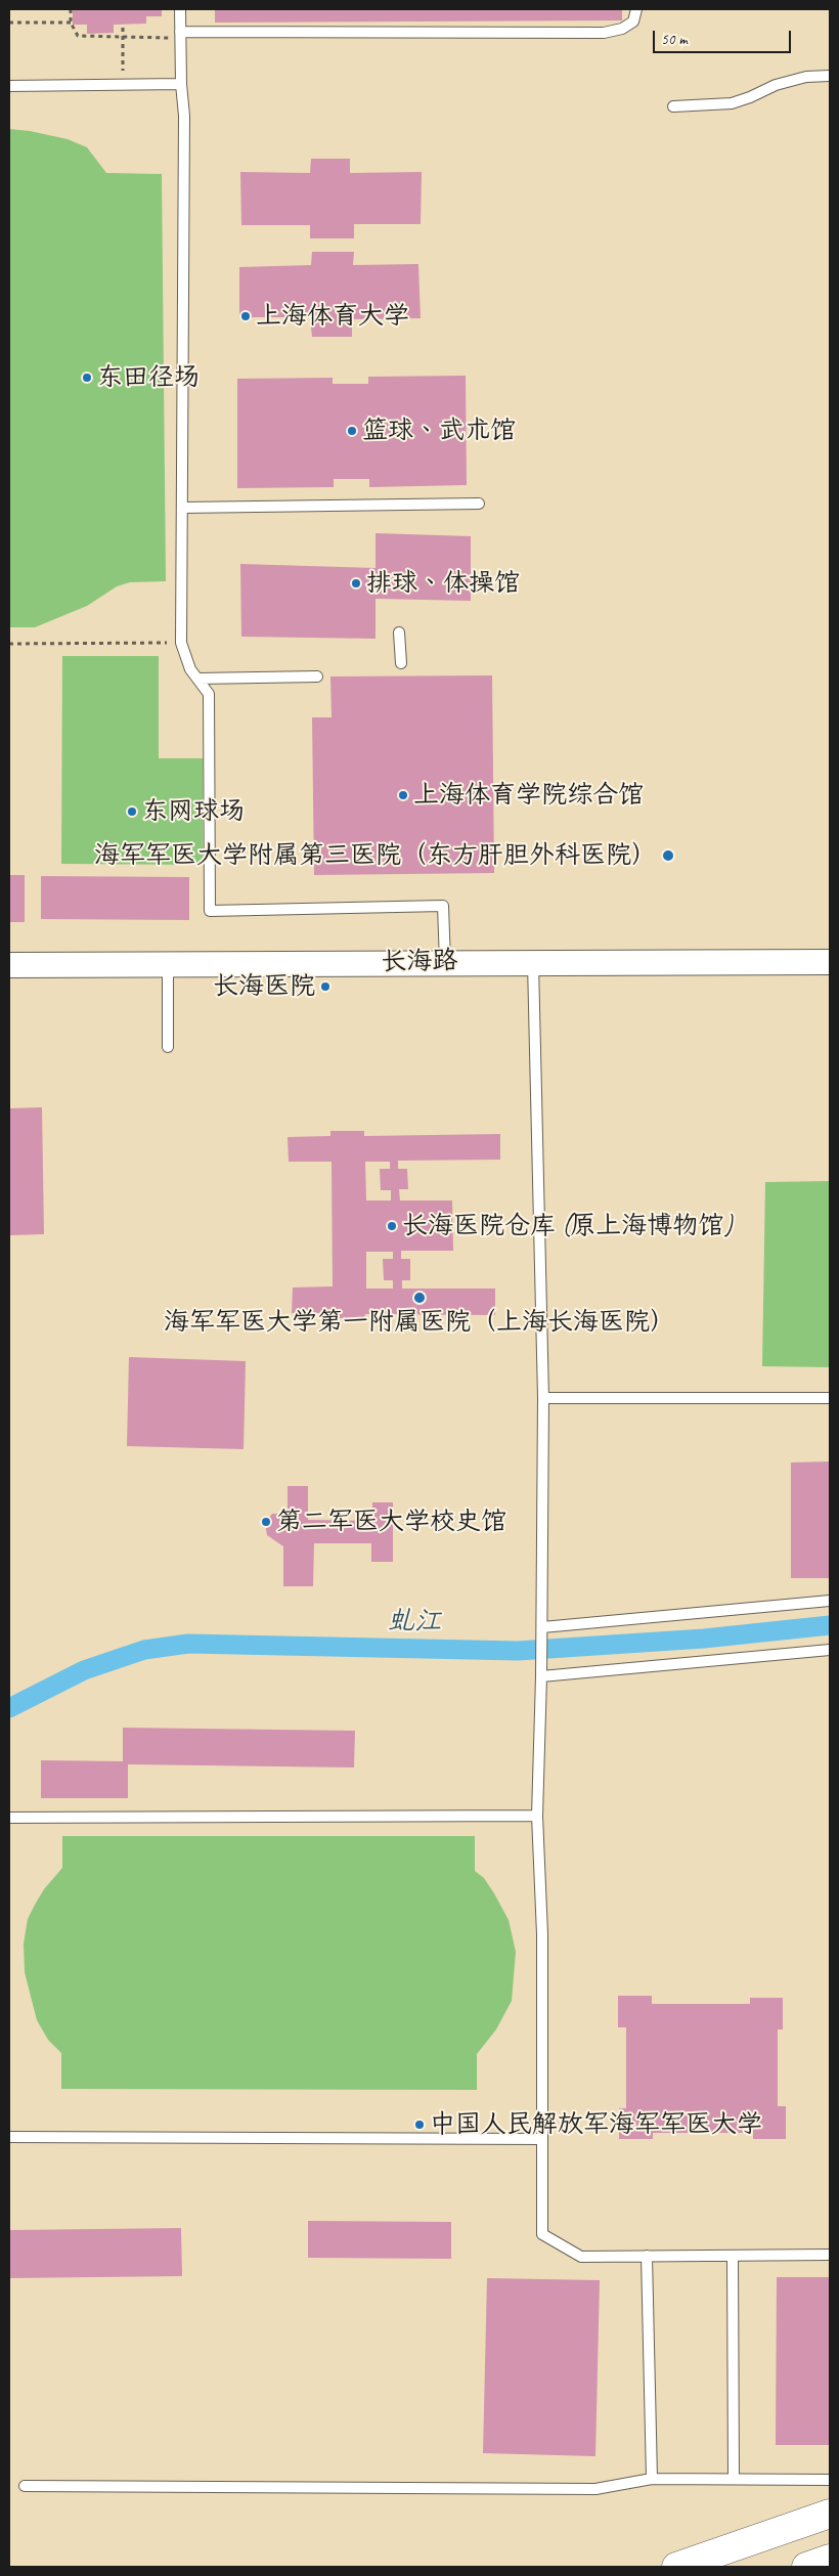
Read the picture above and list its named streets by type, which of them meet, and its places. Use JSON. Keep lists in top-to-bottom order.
{
  "streets": {
    "street": ["长海路"]
  },
  "water": ["虬江"],
  "places": [
    "上海体育大学",
    "东田径场",
    "篮球、武术馆",
    "排球、体操馆",
    "上海体育学院综合馆",
    "东网球场",
    "海军军医大学附属第三医院（东方肝胆外科医院）",
    "长海医院",
    "长海医院仓库 (原上海博物馆)",
    "海军军医大学第一附属医院（上海长海医院）",
    "第二军医大学校史馆",
    "中国人民解放军海军军医大学"
  ],
  "scale_bar": "50 m"
}
